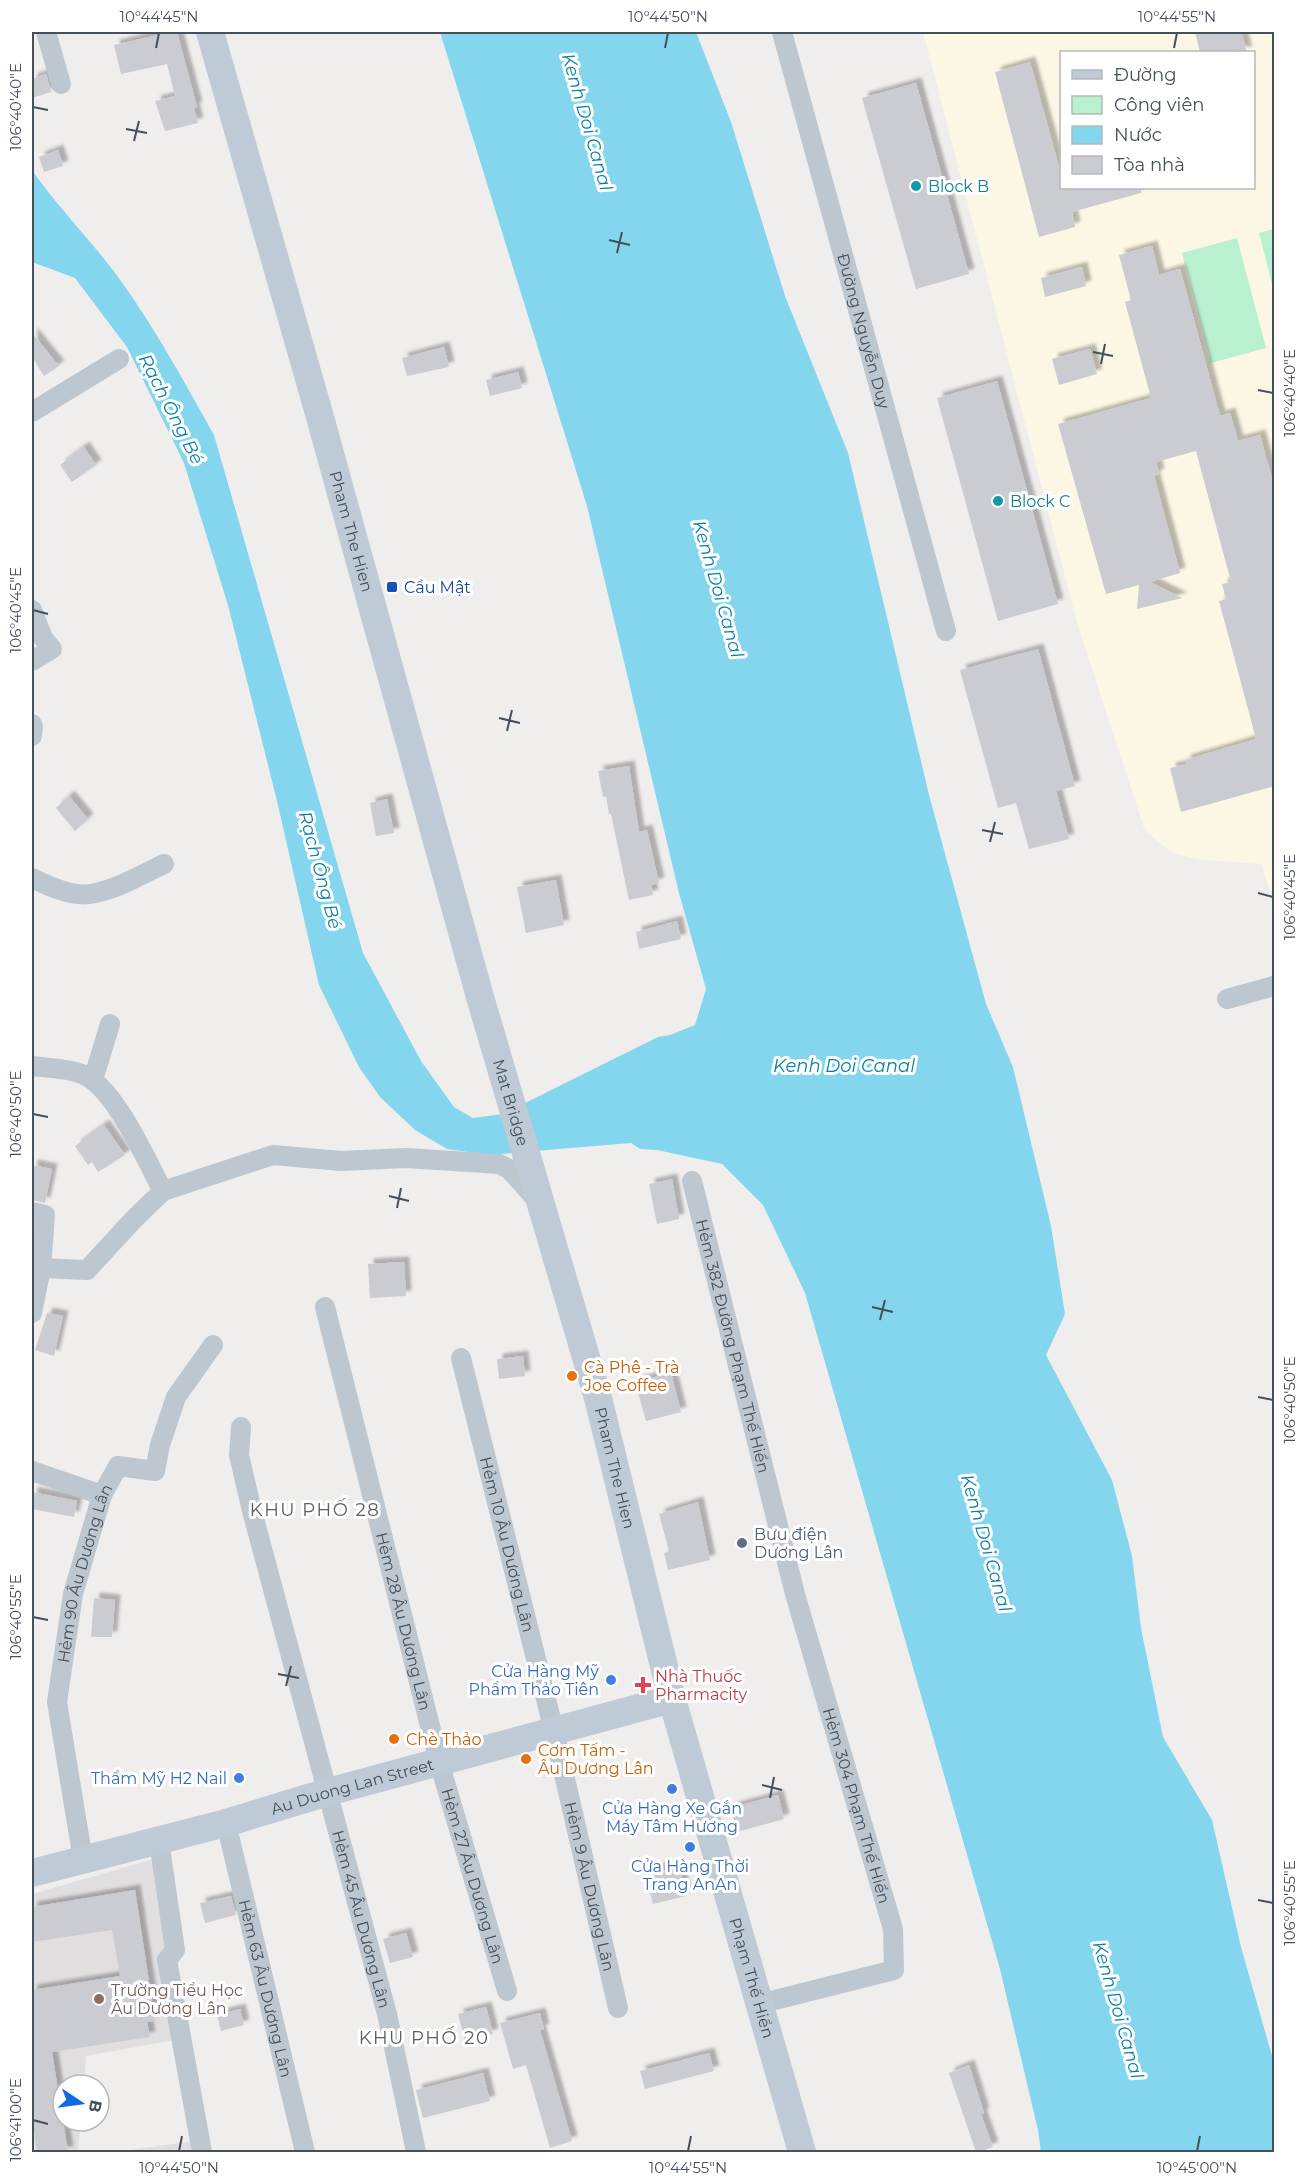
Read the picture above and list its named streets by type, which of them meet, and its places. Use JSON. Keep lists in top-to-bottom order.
{
  "streets": {
    "main road": [
      "Pham The Hien",
      "Mat Bridge",
      "Au Duong Lan Street",
      "Phạm Thế Hiển"
    ],
    "street": [
      "Đường Nguyễn Duy",
      "Hẻm 382 Đường Phạm Thế Hiển",
      "Hẻm 10 Âu Dương Lân",
      "Hẻm 90 Âu Dương Lân",
      "Hẻm 28 Âu Dương Lân",
      "Hẻm 304 Phạm Thế Hiển",
      "Hẻm 27 Âu Dương Lân",
      "Hẻm 9 Âu Dương Lân",
      "Hẻm 45 Âu Dương Lân",
      "Hẻm 63 Âu Dương Lân"
    ]
  },
  "crossings": [
    ["Pham The Hien", "Mat Bridge"],
    ["Pham The Hien", "Au Duong Lan Street"],
    ["Pham The Hien", "Phạm Thế Hiển"],
    ["Hẻm 382 Đường Phạm Thế Hiển", "Hẻm 304 Phạm Thế Hiển"],
    ["Hẻm 10 Âu Dương Lân", "Au Duong Lan Street"],
    ["Hẻm 10 Âu Dương Lân", "Hẻm 9 Âu Dương Lân"],
    ["Hẻm 90 Âu Dương Lân", "Au Duong Lan Street"],
    ["Hẻm 28 Âu Dương Lân", "Au Duong Lan Street"],
    ["Hẻm 28 Âu Dương Lân", "Hẻm 27 Âu Dương Lân"],
    ["Au Duong Lan Street", "Hẻm 27 Âu Dương Lân"],
    ["Au Duong Lan Street", "Hẻm 9 Âu Dương Lân"],
    ["Au Duong Lan Street", "Hẻm 45 Âu Dương Lân"],
    ["Au Duong Lan Street", "Phạm Thế Hiển"],
    ["Au Duong Lan Street", "Hẻm 63 Âu Dương Lân"],
    ["Hẻm 304 Phạm Thế Hiển", "Phạm Thế Hiển"]
  ],
  "districts": ["KHU PHỐ 28", "KHU PHỐ 20"],
  "water": ["Kenh Doi Canal", "Rạch Ông Bé"],
  "places": {
    "other": [
      "Block B",
      "Block C",
      "Cà Phê - Trà Joe Coffee",
      "Bưu điện Dương Lân",
      "Cửa Hàng Mỹ Phẩm Thảo Tiên",
      "Chè Thảo",
      "Cơm Tấm - Âu Dương Lân",
      "Thẩm Mỹ H2 Nail",
      "Cửa Hàng Xe Gắn Máy Tâm Hương",
      "Cửa Hàng Thời Trang AnAn",
      "Trường Tiểu Học Âu Dương Lân"
    ],
    "transit": ["Cầu Mật"],
    "health": ["Nhà Thuốc Pharmacity"]
  },
  "legend": [
    "Đường",
    "Công viên",
    "Nước",
    "Tòa nhà"
  ],
  "north": "right",
  "coordinates": [
    "10°44'45\"N",
    "10°44'50\"N",
    "10°44'55\"N",
    "106°40'40\"E",
    "106°40'45\"E",
    "106°40'50\"E",
    "106°40'55\"E",
    "106°41'00\"E",
    "10°45'00\"N"
  ]
}
